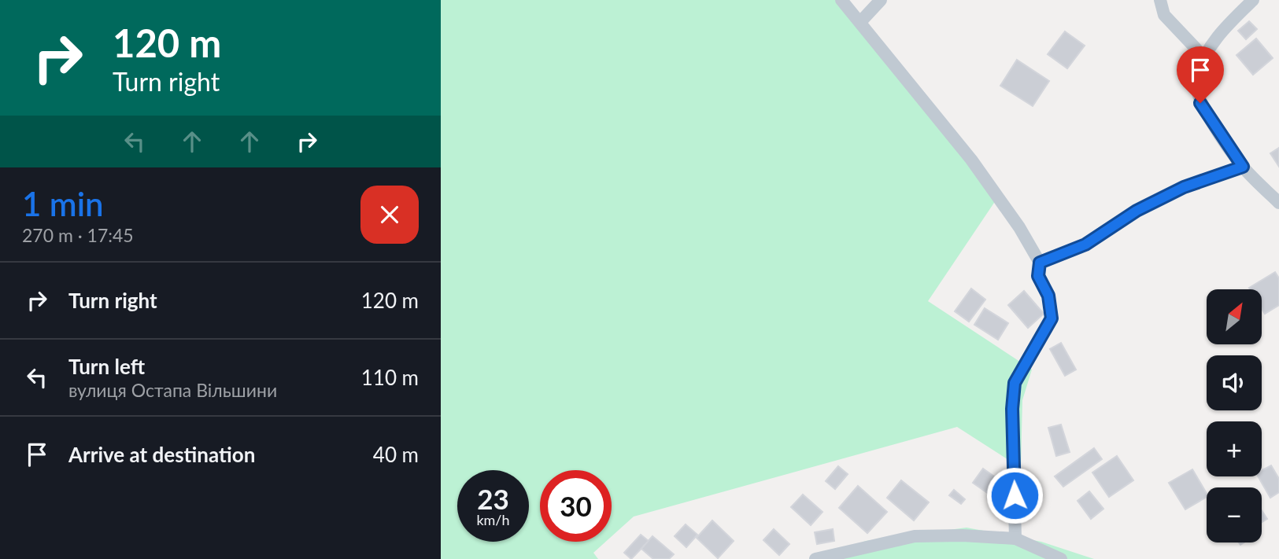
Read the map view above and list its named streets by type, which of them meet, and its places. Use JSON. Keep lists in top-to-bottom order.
{
  "north": "top right",
  "page": {
    "turn": ["120 m", "Turn right"],
    "heading": ["1 min", "270 m · 17:45"],
    "list": [
      {
        "name": "Turn right",
        "value": "120 m"
      },
      {
        "name": "Turn left",
        "note": "вулиця Остапа Вільшини",
        "value": "110 m"
      },
      {
        "name": "Arrive at destination",
        "value": "40 m"
      }
    ],
    "map_buttons": ["+", "−"],
    "speed": "23 km/h",
    "limit": "30"
  }
}
